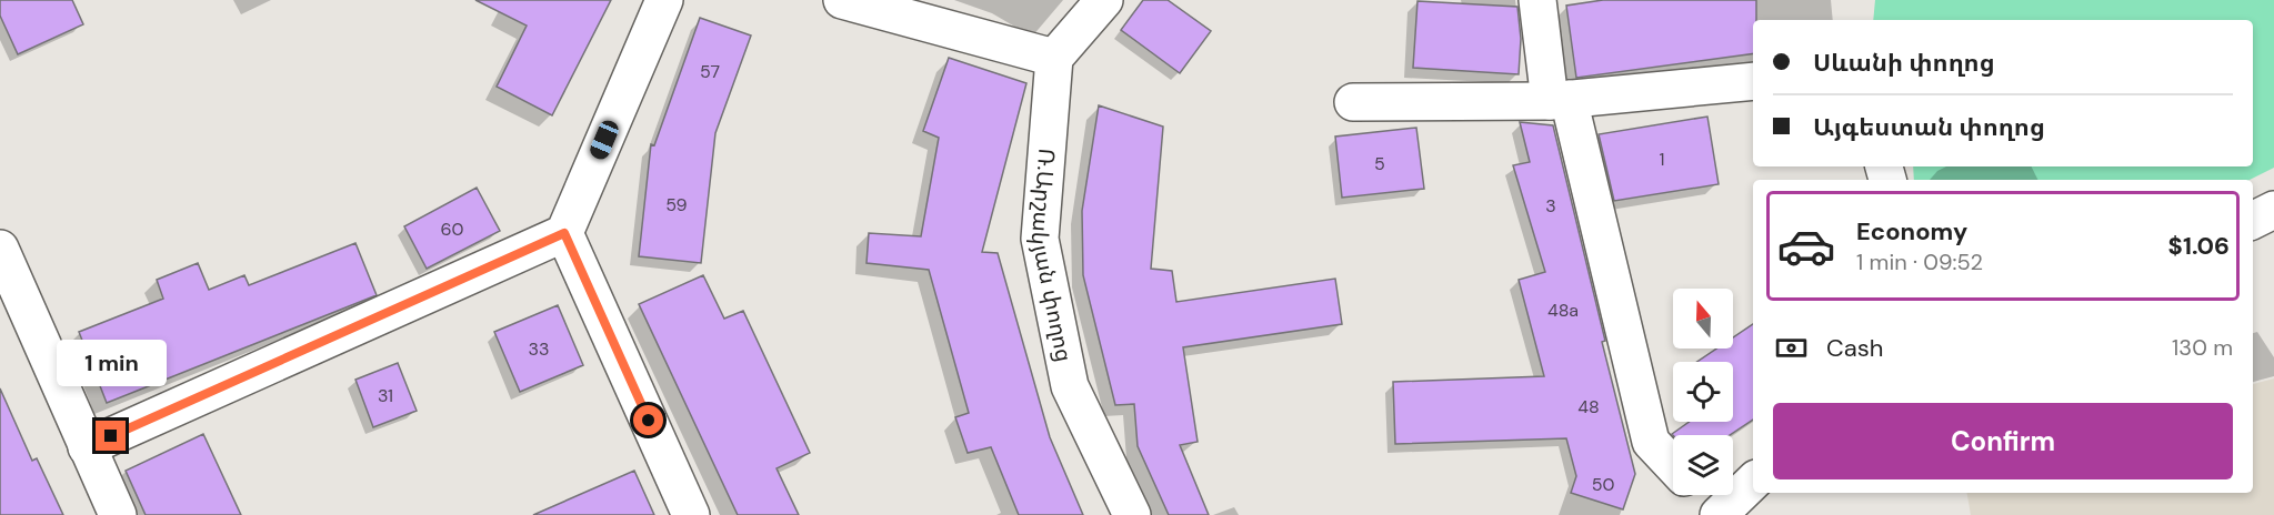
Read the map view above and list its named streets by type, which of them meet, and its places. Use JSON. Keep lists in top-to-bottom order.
{
  "streets": {
    "street": ["Ռ.Արշակյան փողոց"]
  },
  "house_numbers": [
    "57",
    "1",
    "5",
    "59",
    "3",
    "60",
    "48a",
    "33",
    "31",
    "48",
    "50"
  ],
  "north": "top",
  "page": {
    "banner": ["Սևանի փողոց", "Այգեստան փողոց"],
    "list": [
      {
        "name": "Economy",
        "note": "1 min · 09:52",
        "value": "$1.06"
      }
    ],
    "pay": ["Cash", "130 m"],
    "bubble": "1 min",
    "buttons": "Confirm"
  }
}
